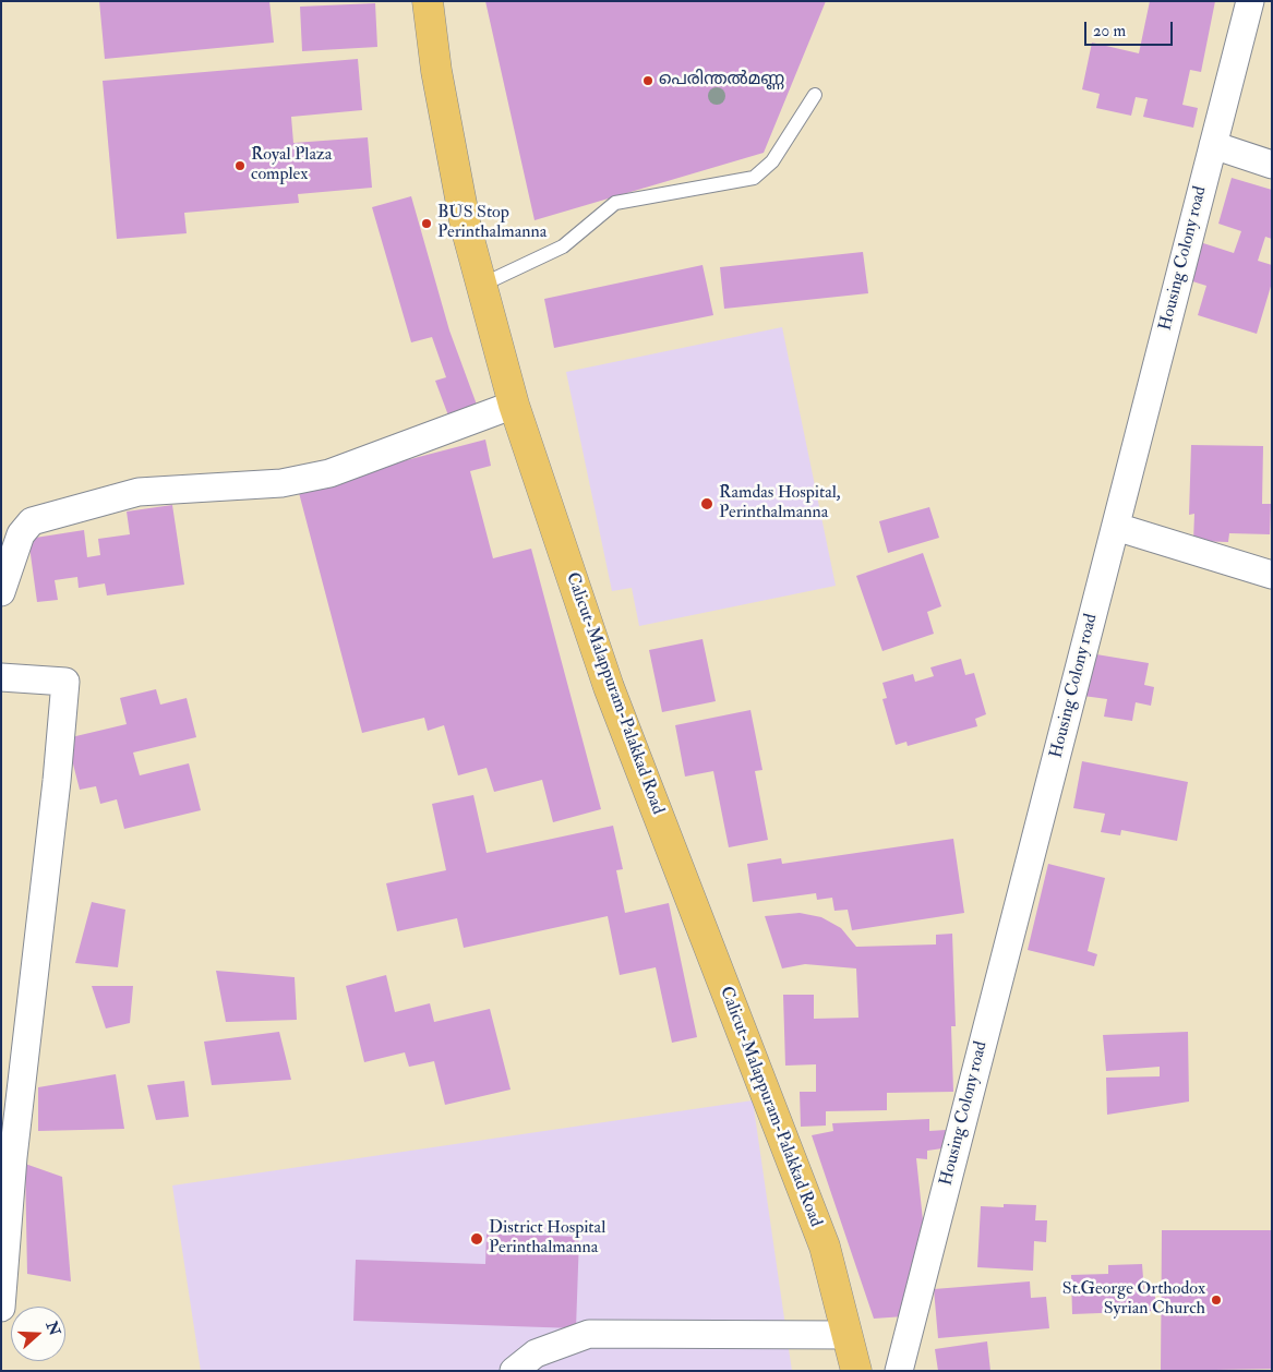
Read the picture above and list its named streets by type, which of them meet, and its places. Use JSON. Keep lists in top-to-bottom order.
{
  "streets": {
    "highway": ["Calicut-Malappuram-Palakkad Road"],
    "street": ["Housing Colony road"]
  },
  "places": [
    "പെരിന്തൽമണ്ണ",
    "Royal Plaza complex",
    "BUS Stop Perinthalmanna",
    "Ramdas Hospital, Perinthalmanna",
    "District Hospital Perinthalmanna",
    "St.George Orthodox Syrian Church"
  ],
  "scale_bar": "20 m",
  "north": "right"
}
